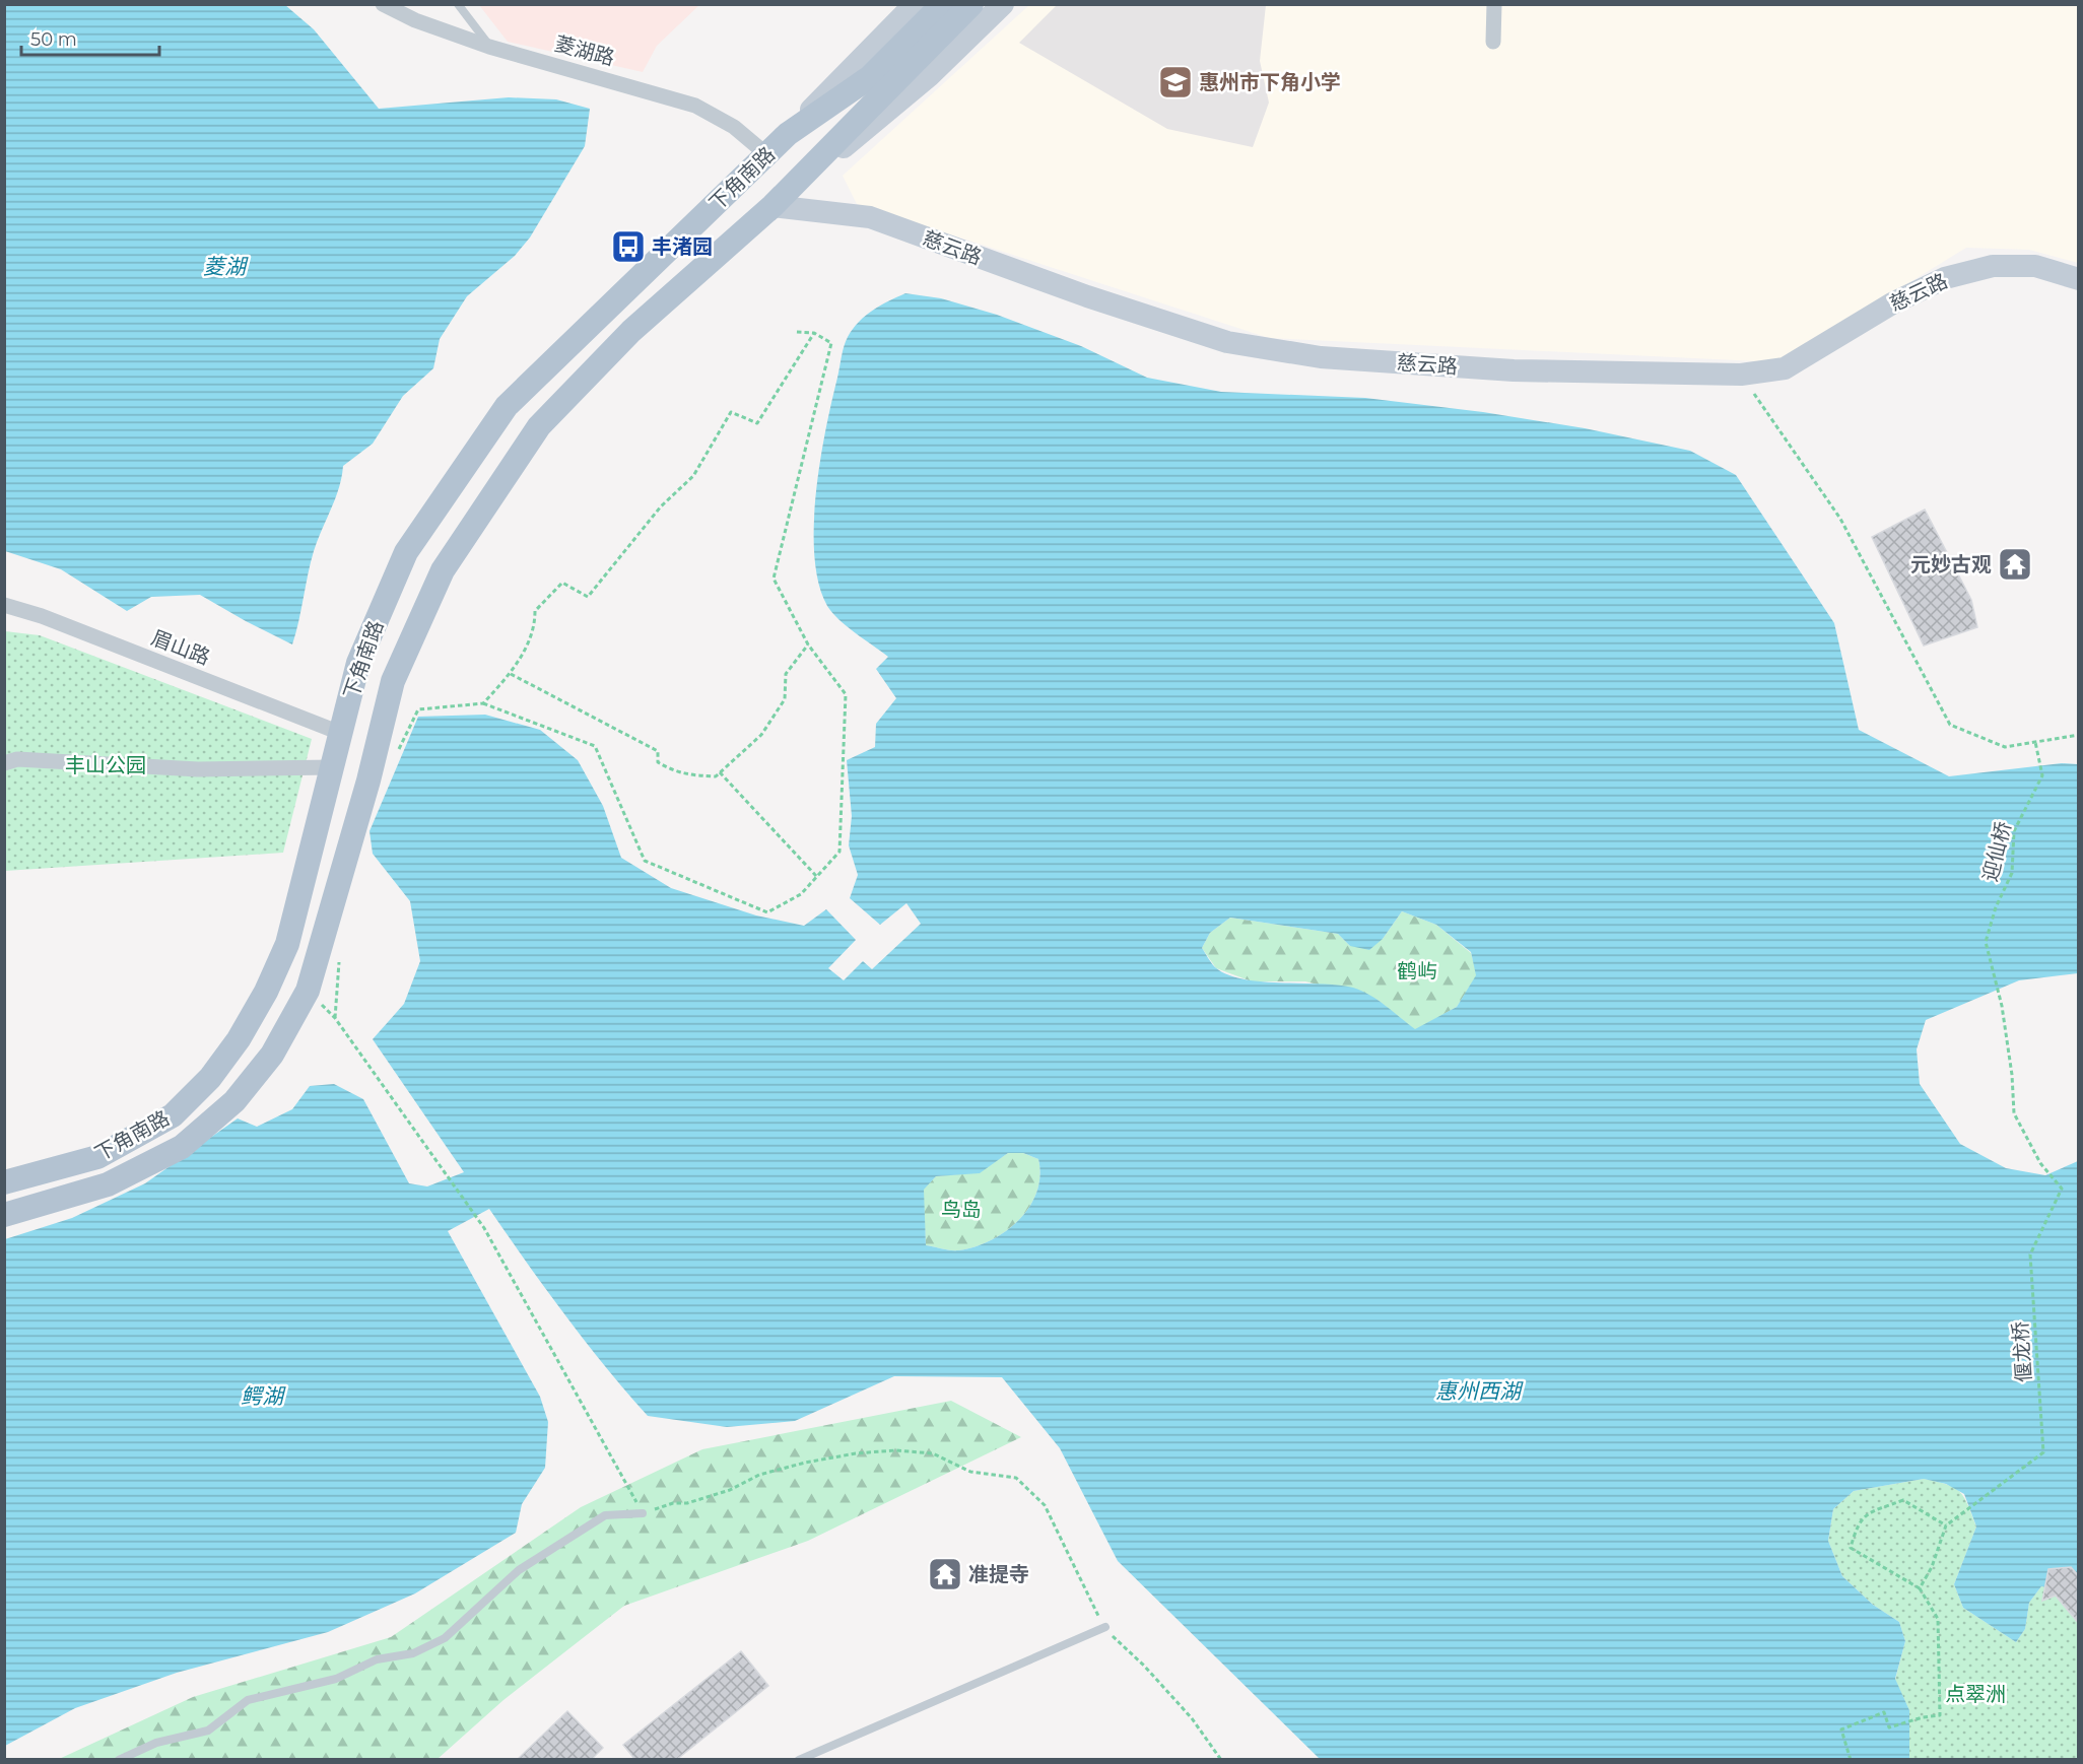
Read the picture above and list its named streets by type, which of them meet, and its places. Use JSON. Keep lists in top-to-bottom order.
{
  "streets": {
    "main road": ["下角南路"],
    "street": ["菱湖路", "慈云路", "眉山路"],
    "path": ["迎仙桥", "偃龙桥"]
  },
  "crossings": [
    ["菱湖路", "下角南路"],
    ["下角南路", "慈云路"],
    ["下角南路", "眉山路"],
    ["迎仙桥", "偃龙桥"]
  ],
  "water": ["菱湖", "惠州西湖", "鳄湖"],
  "parks": [
    "丰山公园",
    "鹤屿",
    "鸟岛",
    "点翠洲"
  ],
  "places": {
    "school or university": ["惠州市下角小学"],
    "bus stop": ["丰渚园"],
    "temple": ["元妙古观", "准提寺"]
  },
  "scale_bar": "50 m"
}
